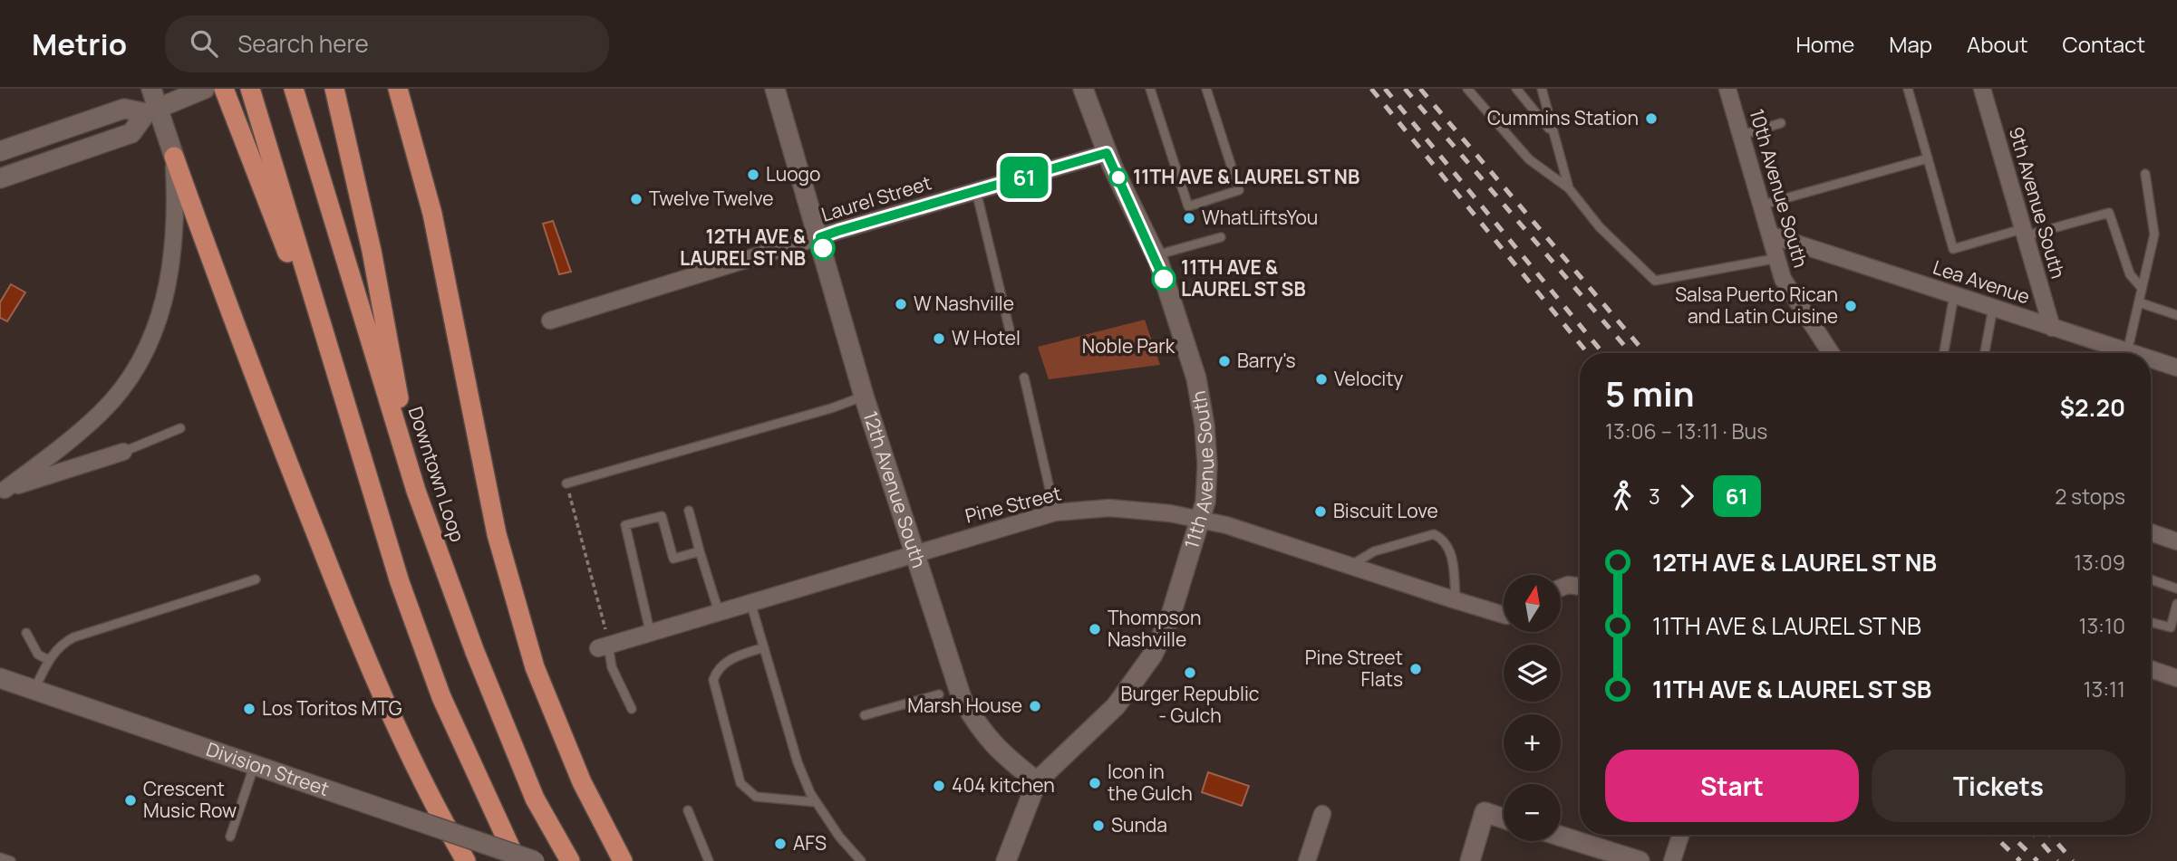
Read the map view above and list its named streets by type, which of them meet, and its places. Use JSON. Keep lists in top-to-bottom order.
{
  "streets": {
    "highway": ["Downtown Loop"],
    "main road": ["11th Avenue South", "12th Avenue South", "Division Street"],
    "street": [
      "10th Avenue South",
      "Laurel Street",
      "9th Avenue South",
      "Lea Avenue",
      "Pine Street"
    ]
  },
  "crossings": [
    ["10th Avenue South", "Lea Avenue"],
    ["Laurel Street", "11th Avenue South"],
    ["Laurel Street", "12th Avenue South"],
    ["9th Avenue South", "Lea Avenue"],
    ["11th Avenue South", "12th Avenue South"],
    ["11th Avenue South", "Pine Street"],
    ["12th Avenue South", "Pine Street"]
  ],
  "parks": ["Noble Park"],
  "places": [
    "Cummins Station",
    "Luogo",
    "11TH AVE & LAUREL ST NB",
    "Twelve Twelve",
    "WhatLiftsYou",
    "12TH AVE & LAUREL ST NB",
    "11TH AVE & LAUREL ST SB",
    "W Nashville",
    "Salsa Puerto Rican and Latin Cuisine",
    "W Hotel",
    "Barry's",
    "Velocity",
    "Biscuit Love",
    "Thompson Nashville",
    "Pine Street Flats",
    "Burger Republic - Gulch",
    "Marsh House",
    "Los Toritos MTG",
    "Icon in the Gulch",
    "404 kitchen",
    "Crescent Music Row",
    "Sunda",
    "AFS"
  ],
  "lines": ["bus line 61"],
  "north": "top",
  "page": {
    "header": "Metrio",
    "search": "Search here",
    "nav": [
      "Home",
      "Map",
      "About",
      "Contact"
    ],
    "on_map": "61",
    "heading": ["5 min", "13:06 – 13:11 · Bus", "$2.20"],
    "legs": ["3", "61", "2 stops"],
    "list": [
      {
        "name": "12TH AVE & LAUREL ST NB",
        "value": "13:09"
      },
      {
        "name": "11TH AVE & LAUREL ST NB",
        "value": "13:10"
      },
      {
        "name": "11TH AVE & LAUREL ST SB",
        "value": "13:11"
      }
    ],
    "map_buttons": ["+", "−"],
    "buttons": ["Start", "Tickets"]
  }
}
